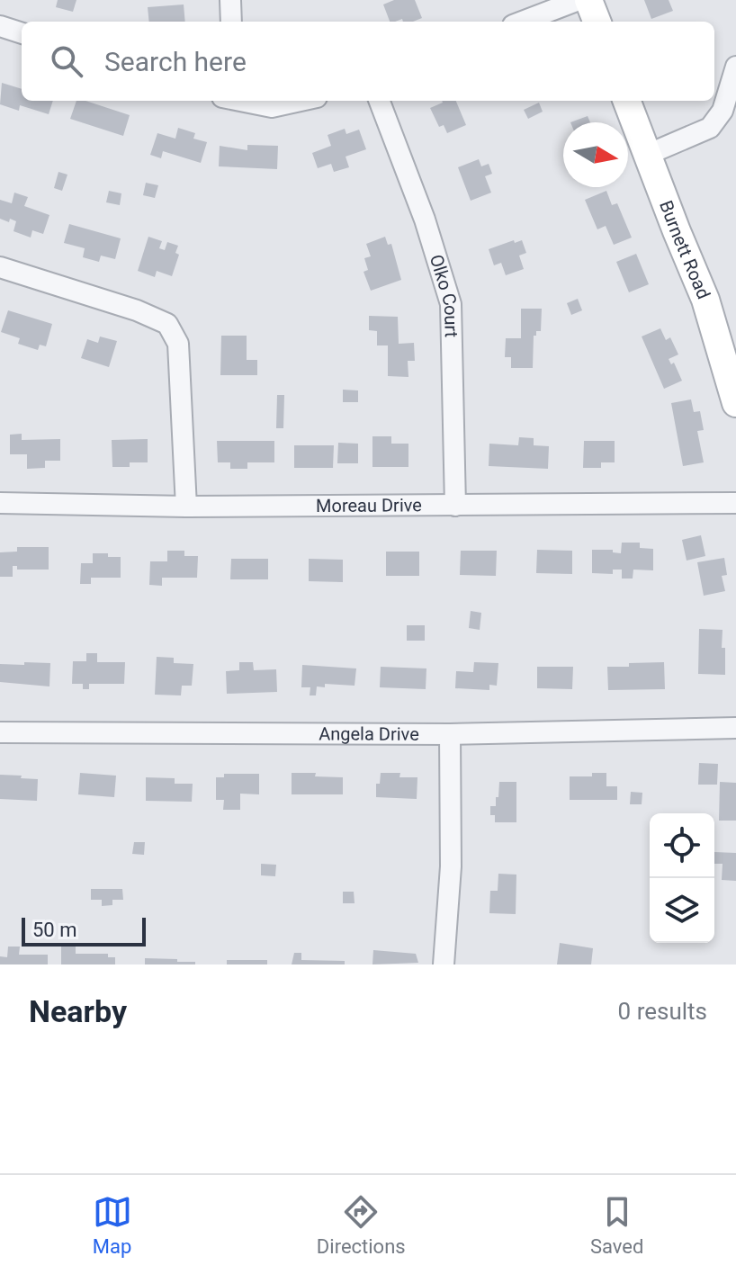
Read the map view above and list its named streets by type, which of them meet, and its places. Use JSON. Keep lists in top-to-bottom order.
{
  "streets": {
    "main road": ["Burnett Road"],
    "street": ["Olko Court", "Moreau Drive", "Angela Drive"]
  },
  "crossings": [
    ["Olko Court", "Moreau Drive"]
  ],
  "scale_bar": "50 m",
  "north": "right",
  "page": {
    "search": "Search here",
    "scale": "50 m",
    "heading": ["Nearby", "0 results"],
    "nav": ["Map", "Directions", "Saved"]
  }
}
